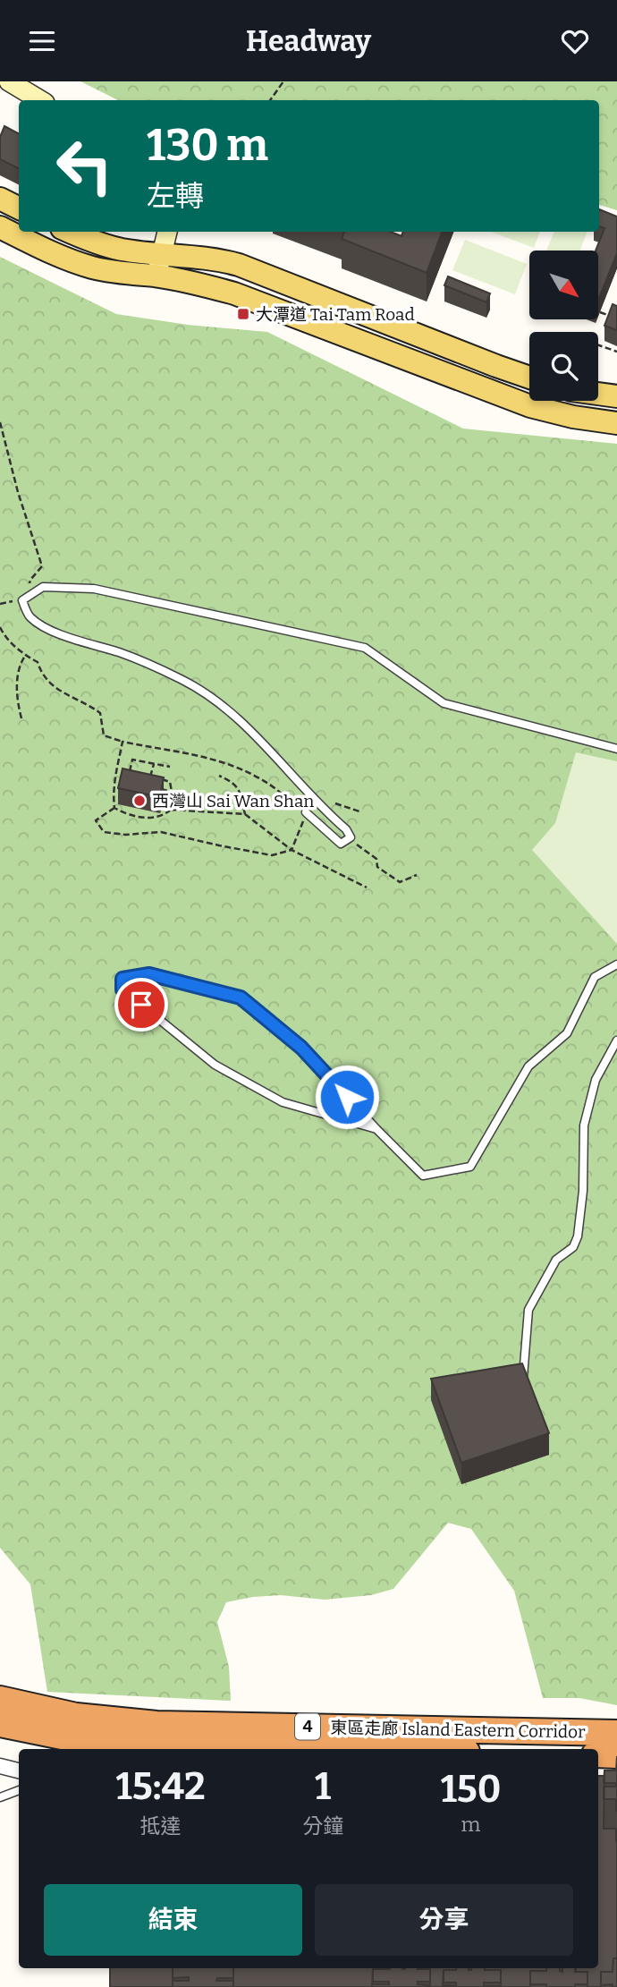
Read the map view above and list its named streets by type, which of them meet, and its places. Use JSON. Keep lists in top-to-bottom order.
{
  "streets": {
    "highway": ["4", "東區走廊 Island Eastern Corridor"]
  },
  "places": {
    "transit": ["大潭道 Tai Tam Road"],
    "other": ["西灣山 Sai Wan Shan"]
  },
  "north": "bottom right",
  "page": {
    "header": "Headway",
    "turn": ["130 m", "左轉"],
    "eta": [
      "15:42",
      "抵達",
      "1",
      "分鐘",
      "150",
      "m"
    ],
    "buttons": ["結束", "分享"]
  }
}
